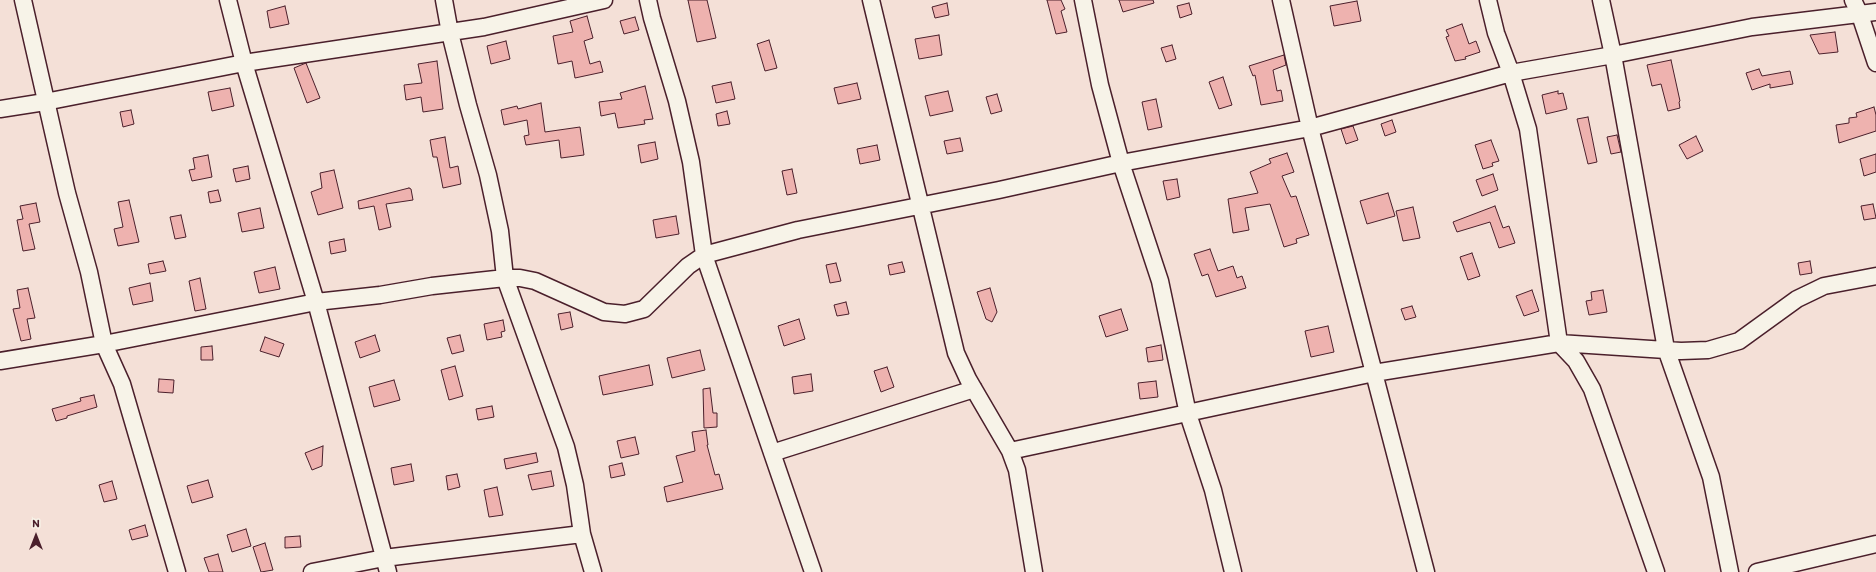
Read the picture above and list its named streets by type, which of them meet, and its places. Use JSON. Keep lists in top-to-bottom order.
{
  "north": "top"
}
